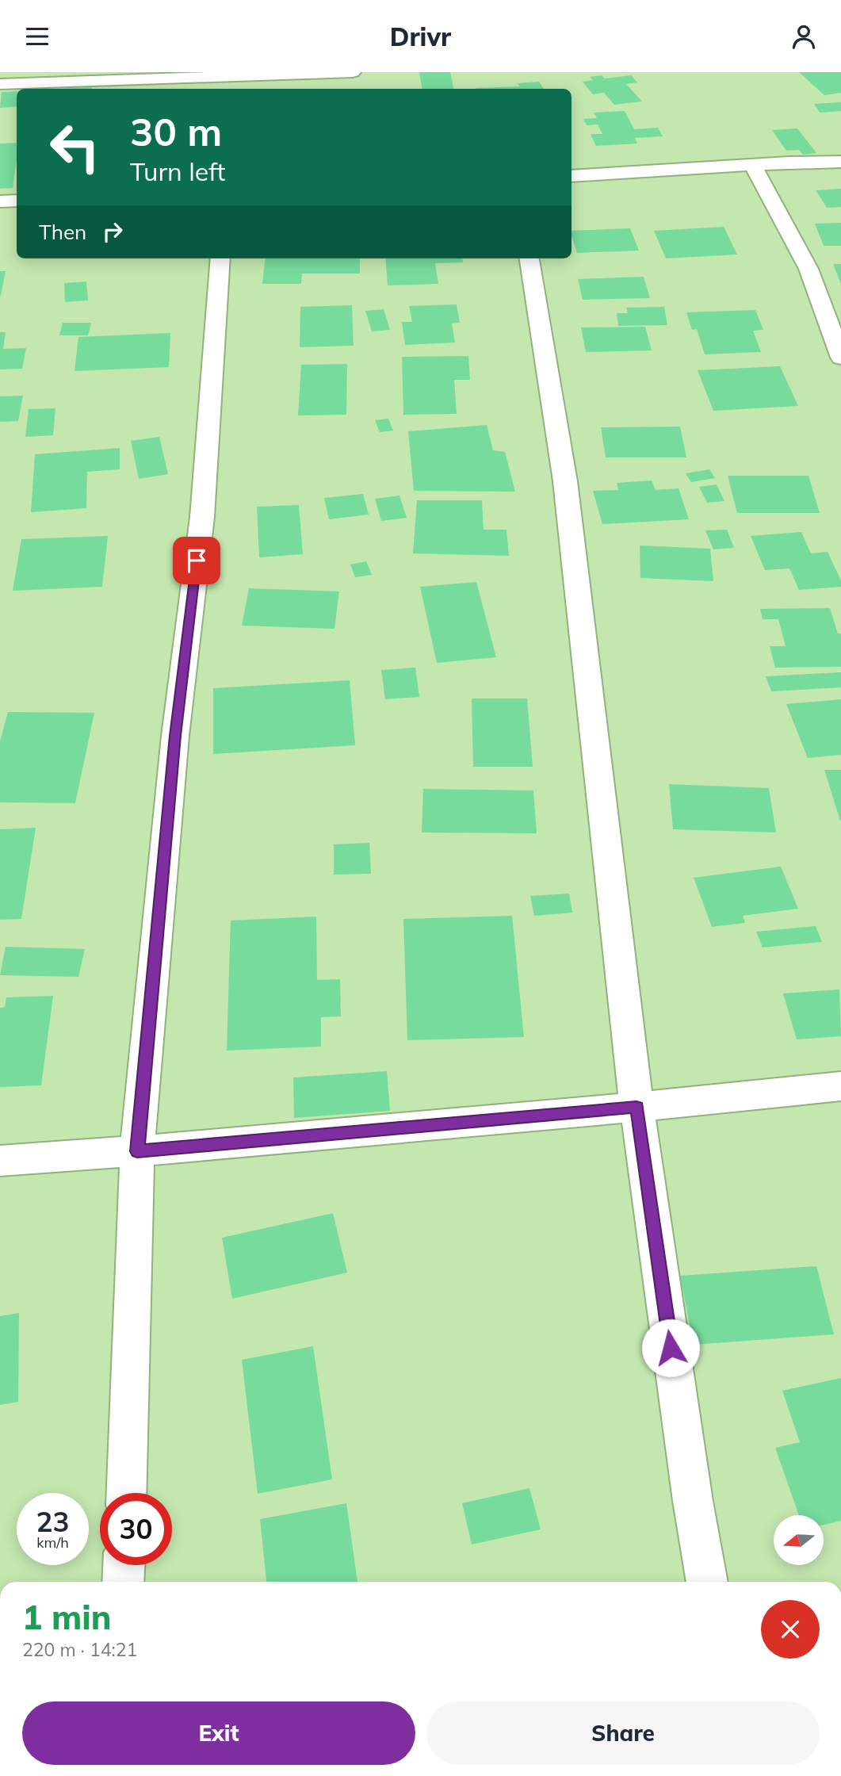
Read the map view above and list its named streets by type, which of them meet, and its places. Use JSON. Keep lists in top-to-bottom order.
{
  "north": "left",
  "page": {
    "header": "Drivr",
    "turn": ["30 m", "Turn left"],
    "then": "Then",
    "speed": "23 km/h",
    "limit": "30",
    "heading": ["1 min", "220 m · 14:21"],
    "buttons": ["Exit", "Share"]
  }
}
